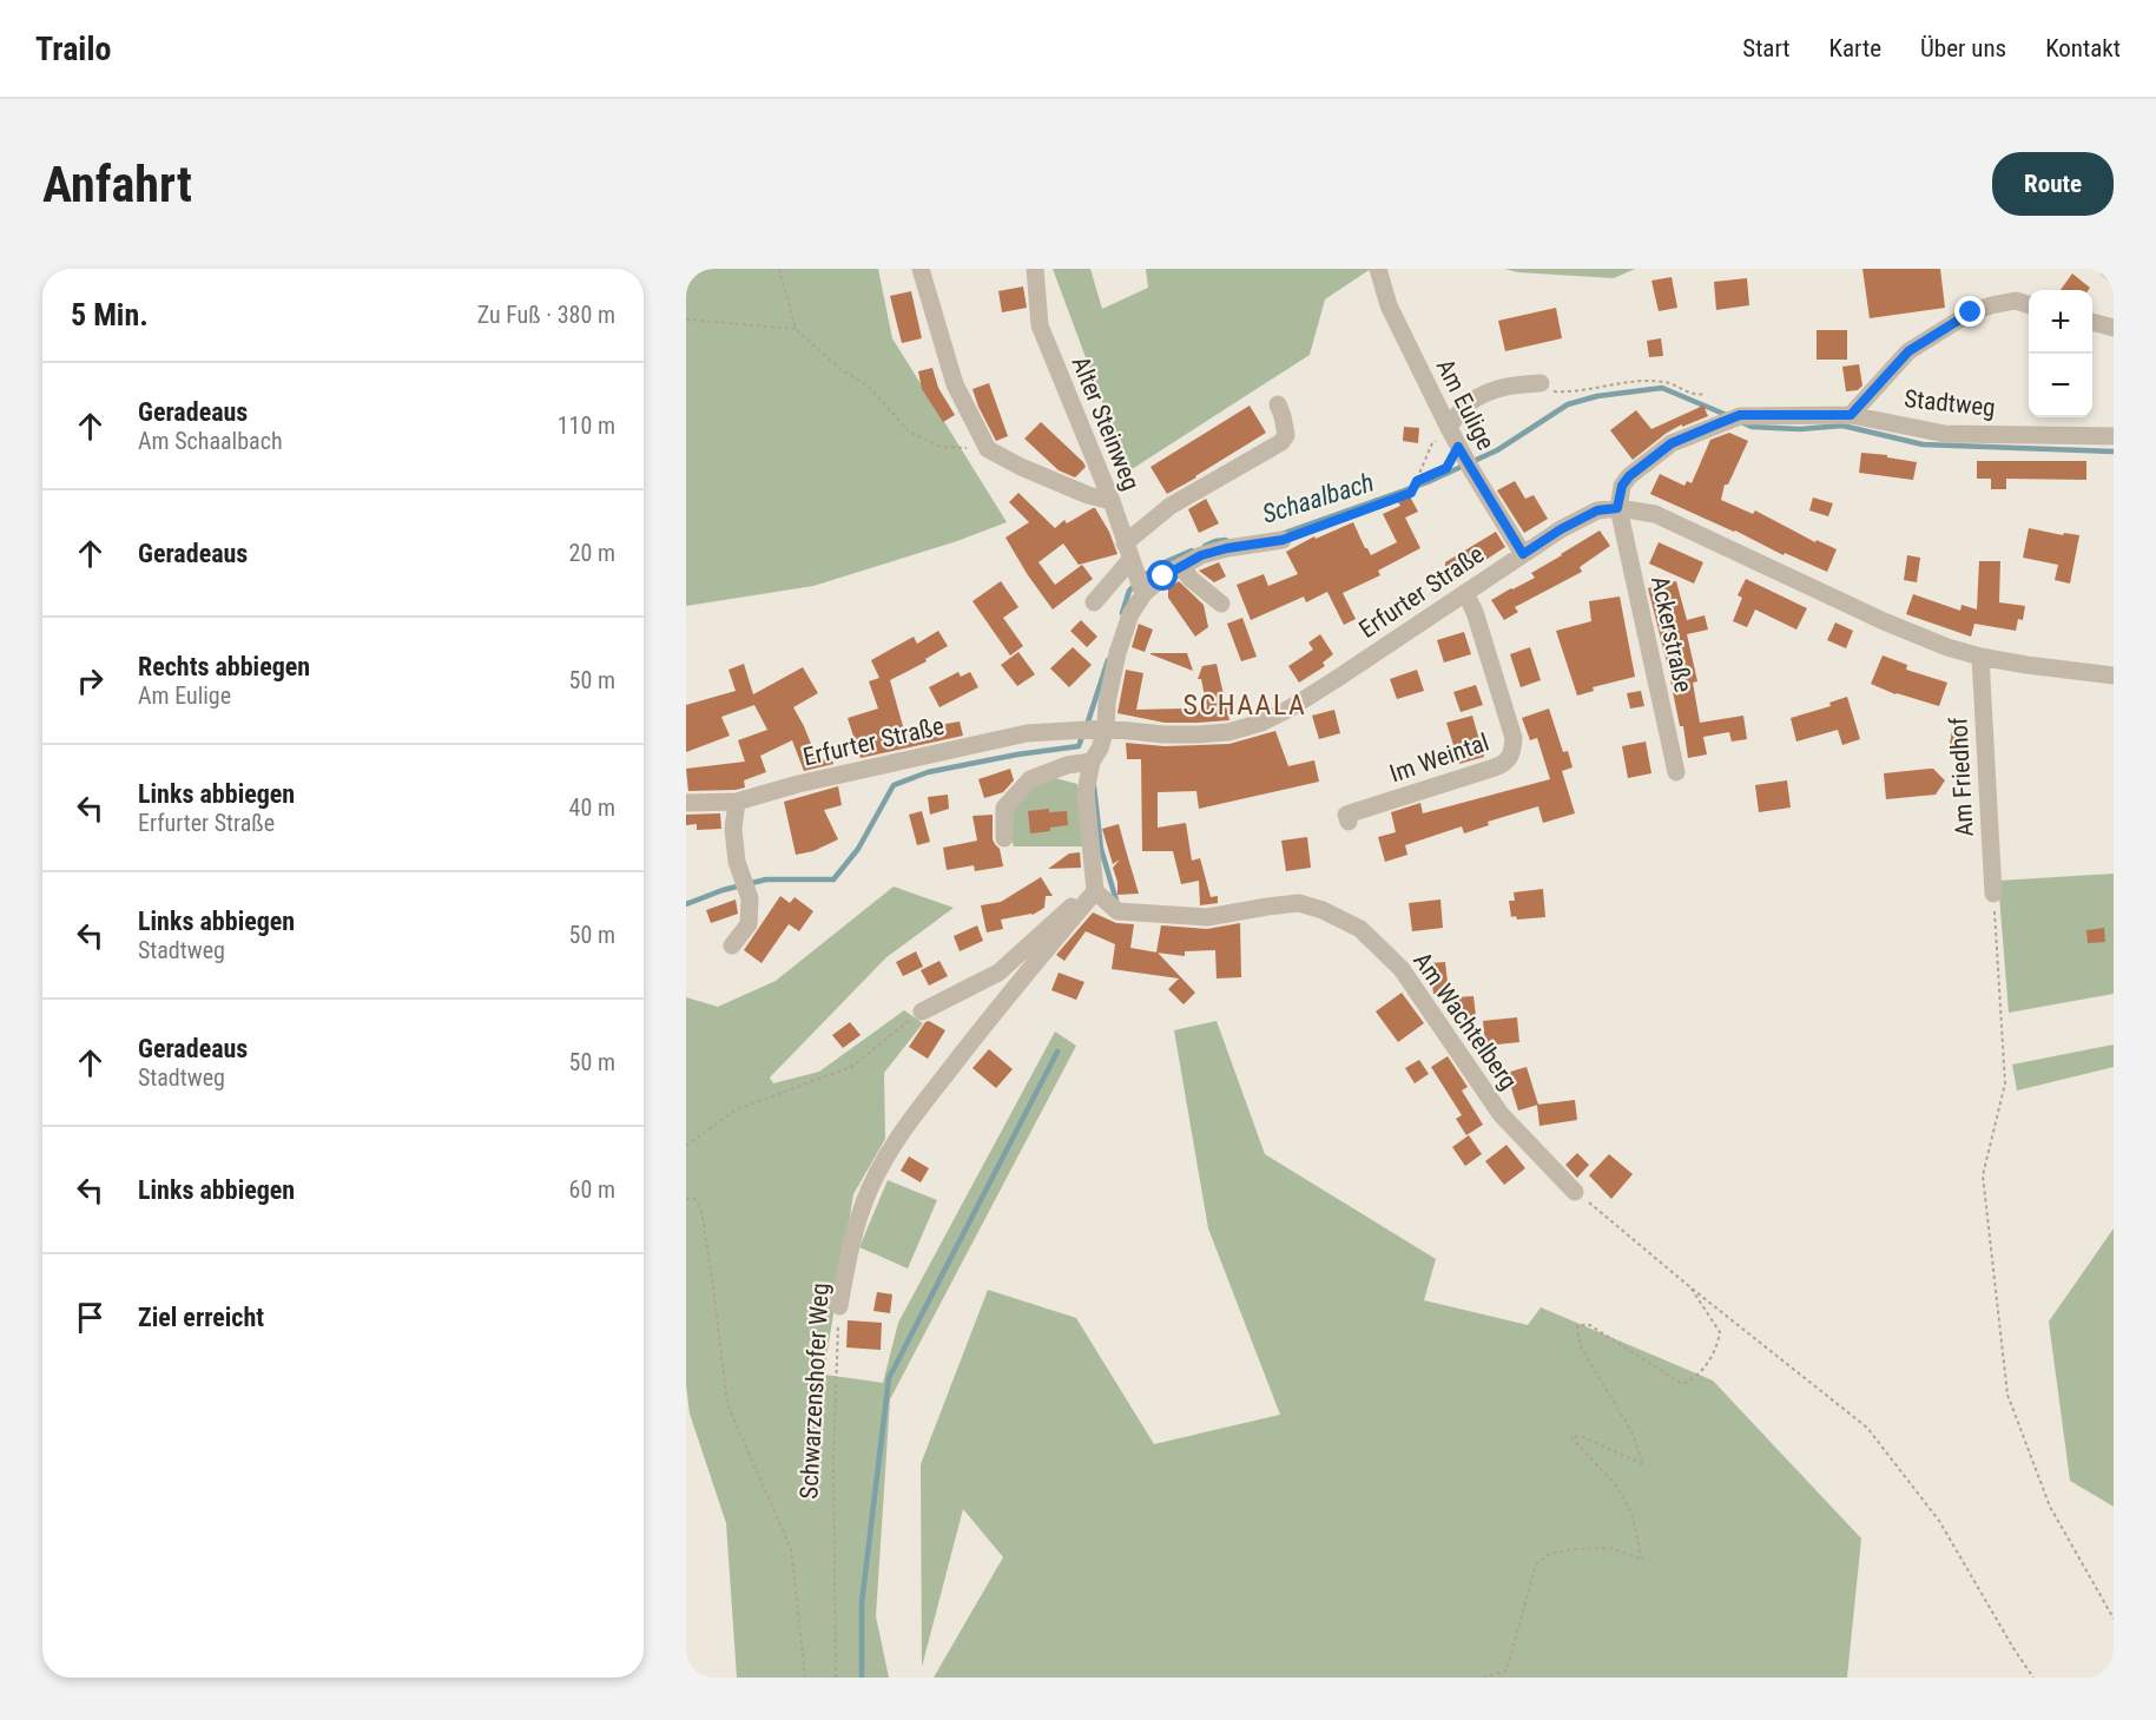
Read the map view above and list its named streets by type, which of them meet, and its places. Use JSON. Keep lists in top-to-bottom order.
{
  "streets": {
    "street": [
      "Stadtweg",
      "Am Eulige",
      "Alter Steinweg",
      "Erfurter Straße",
      "Ackerstraße",
      "Im Weintal",
      "Am Friedhof",
      "Am Wachtelberg",
      "Schwarzenshofer Weg"
    ]
  },
  "crossings": [
    ["Stadtweg", "Erfurter Straße"],
    ["Stadtweg", "Ackerstraße"],
    ["Am Eulige", "Erfurter Straße"],
    ["Erfurter Straße", "Ackerstraße"],
    ["Erfurter Straße", "Im Weintal"],
    ["Erfurter Straße", "Am Friedhof"],
    ["Am Wachtelberg", "Schwarzenshofer Weg"]
  ],
  "districts": ["SCHAALA"],
  "water": ["Schaalbach"],
  "page": {
    "header": "Trailo",
    "nav": [
      "Start",
      "Karte",
      "Über uns",
      "Kontakt"
    ],
    "buttons": "Route",
    "title": "Anfahrt",
    "heading": ["5 Min.", "Zu Fuß · 380 m"],
    "map_buttons": ["+", "−"],
    "list": [
      ["Geradeaus", "Am Schaalbach", "110 m"],
      ["Geradeaus", "20 m"],
      ["Rechts abbiegen", "Am Eulige", "50 m"],
      ["Links abbiegen", "Erfurter Straße", "40 m"],
      ["Links abbiegen", "Stadtweg", "50 m"],
      ["Geradeaus", "Stadtweg", "50 m"],
      ["Links abbiegen", "60 m"],
      "Ziel erreicht"
    ]
  }
}
